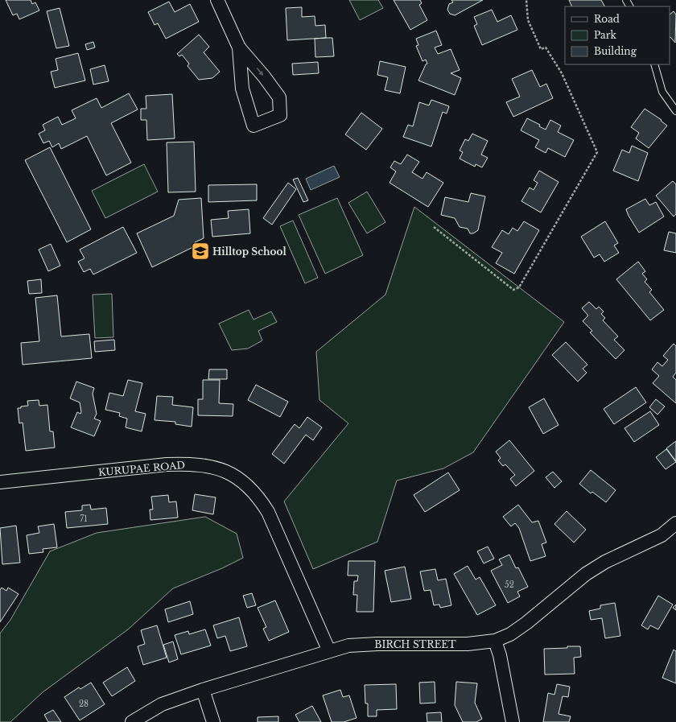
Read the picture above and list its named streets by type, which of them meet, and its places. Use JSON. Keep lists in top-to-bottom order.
{
  "streets": {
    "street": ["KURUPAE ROAD", "BIRCH STREET"]
  },
  "crossings": [
    ["KURUPAE ROAD", "BIRCH STREET"]
  ],
  "places": {
    "school or university": ["Hilltop School"]
  },
  "house_numbers": ["71", "52", "28"],
  "legend": ["Road", "Park", "Building"]
}
